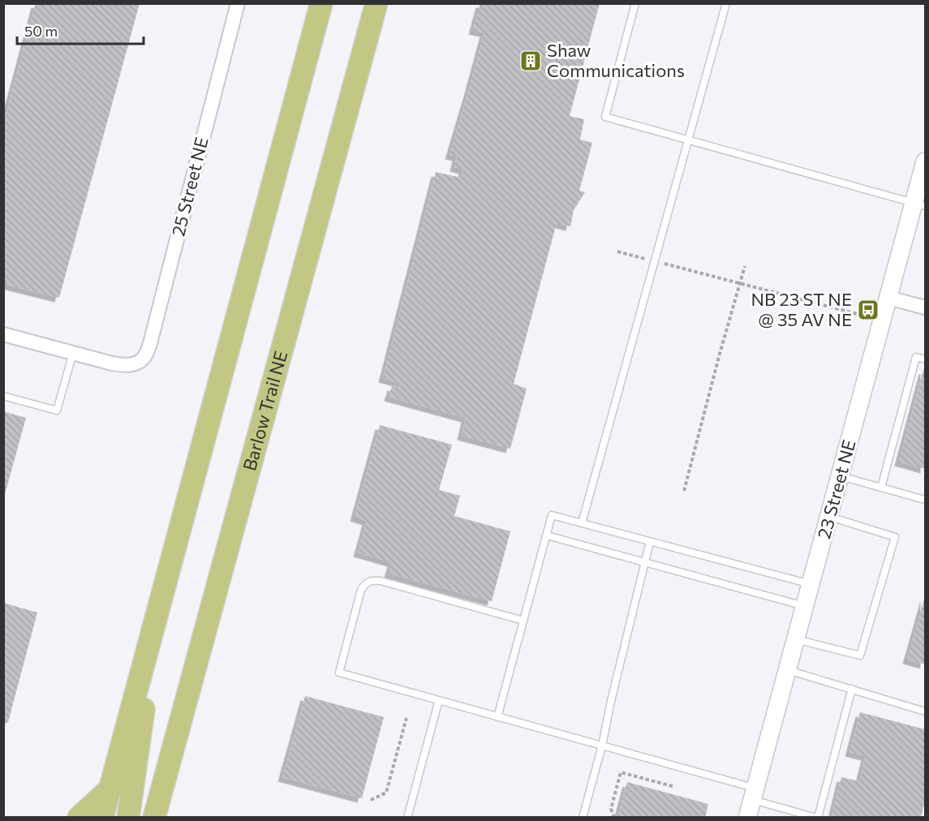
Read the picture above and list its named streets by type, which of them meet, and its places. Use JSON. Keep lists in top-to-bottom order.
{
  "streets": {
    "main road": ["Barlow Trail NE"],
    "street": ["25 Street NE", "23 Street NE"]
  },
  "places": {
    "building": ["Shaw Communications"],
    "bus stop": ["NB 23 ST NE @ 35 AV NE"]
  },
  "scale_bar": "50 m"
}
